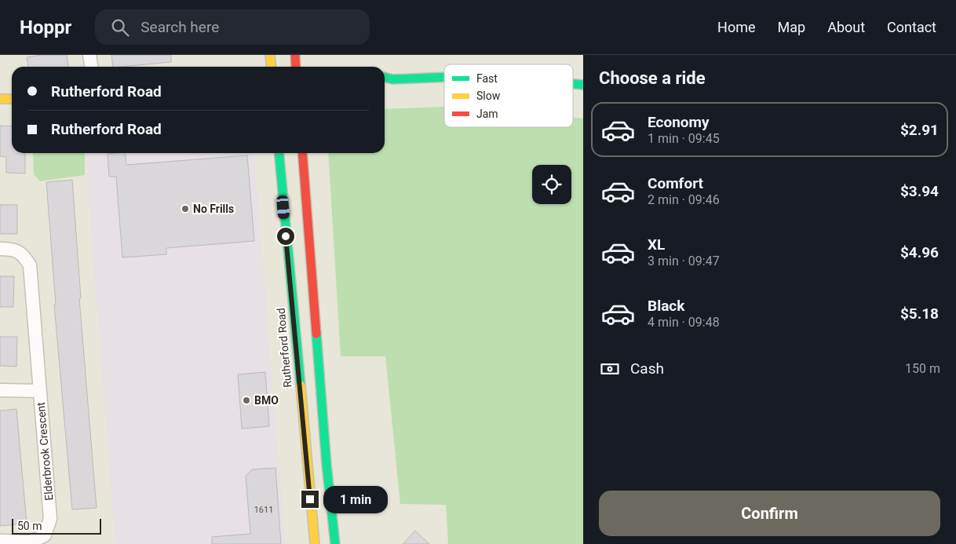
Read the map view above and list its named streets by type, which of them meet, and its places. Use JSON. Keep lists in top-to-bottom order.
{
  "streets": {
    "main road": ["Rutherford Road"],
    "street": ["Elderbrook Crescent"]
  },
  "places": ["No Frills", "BMO"],
  "house_numbers": ["1611"],
  "legend": ["Fast", "Slow", "Jam"],
  "scale_bar": "50 m",
  "page": {
    "header": "Hoppr",
    "search": "Search here",
    "nav": [
      "Home",
      "Map",
      "About",
      "Contact"
    ],
    "heading": "Choose a ride",
    "banner": ["Rutherford Road", "Rutherford Road"],
    "list": [
      {
        "name": "Economy",
        "note": "1 min · 09:45",
        "value": "$2.91"
      },
      {
        "name": "Comfort",
        "note": "2 min · 09:46",
        "value": "$3.94"
      },
      {
        "name": "XL",
        "note": "3 min · 09:47",
        "value": "$4.96"
      },
      {
        "name": "Black",
        "note": "4 min · 09:48",
        "value": "$5.18"
      }
    ],
    "pay": ["Cash", "150 m"],
    "buttons": "Confirm",
    "bubble": "1 min",
    "scale": "50 m"
  }
}
